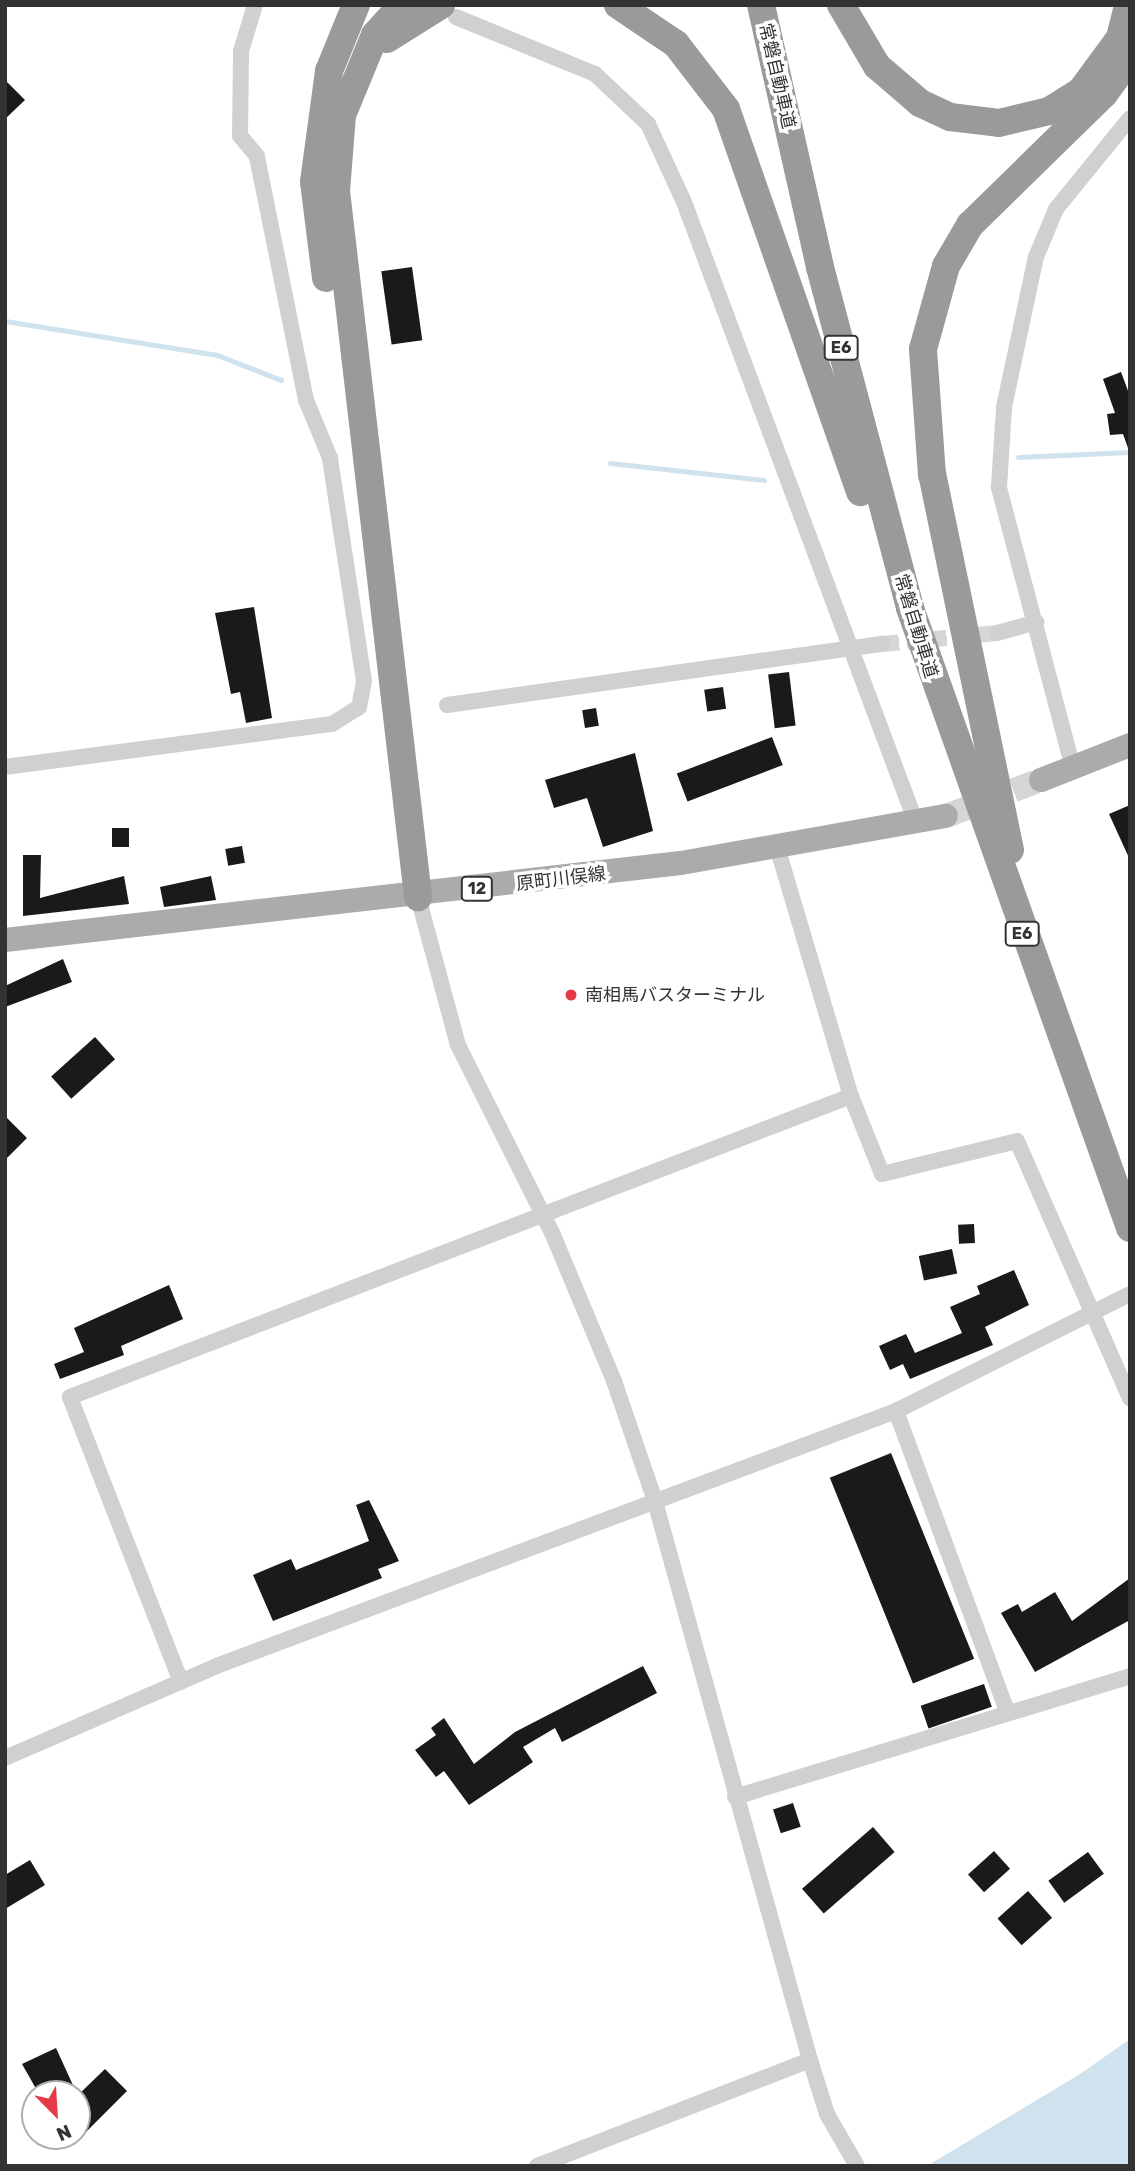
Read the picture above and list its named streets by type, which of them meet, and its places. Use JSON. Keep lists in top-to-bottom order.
{
  "streets": {
    "highway": ["常磐自動車道", "E6"],
    "main road": ["原町川俣線", "12"]
  },
  "places": ["南相馬バスターミナル"],
  "north": "bottom right"
}
